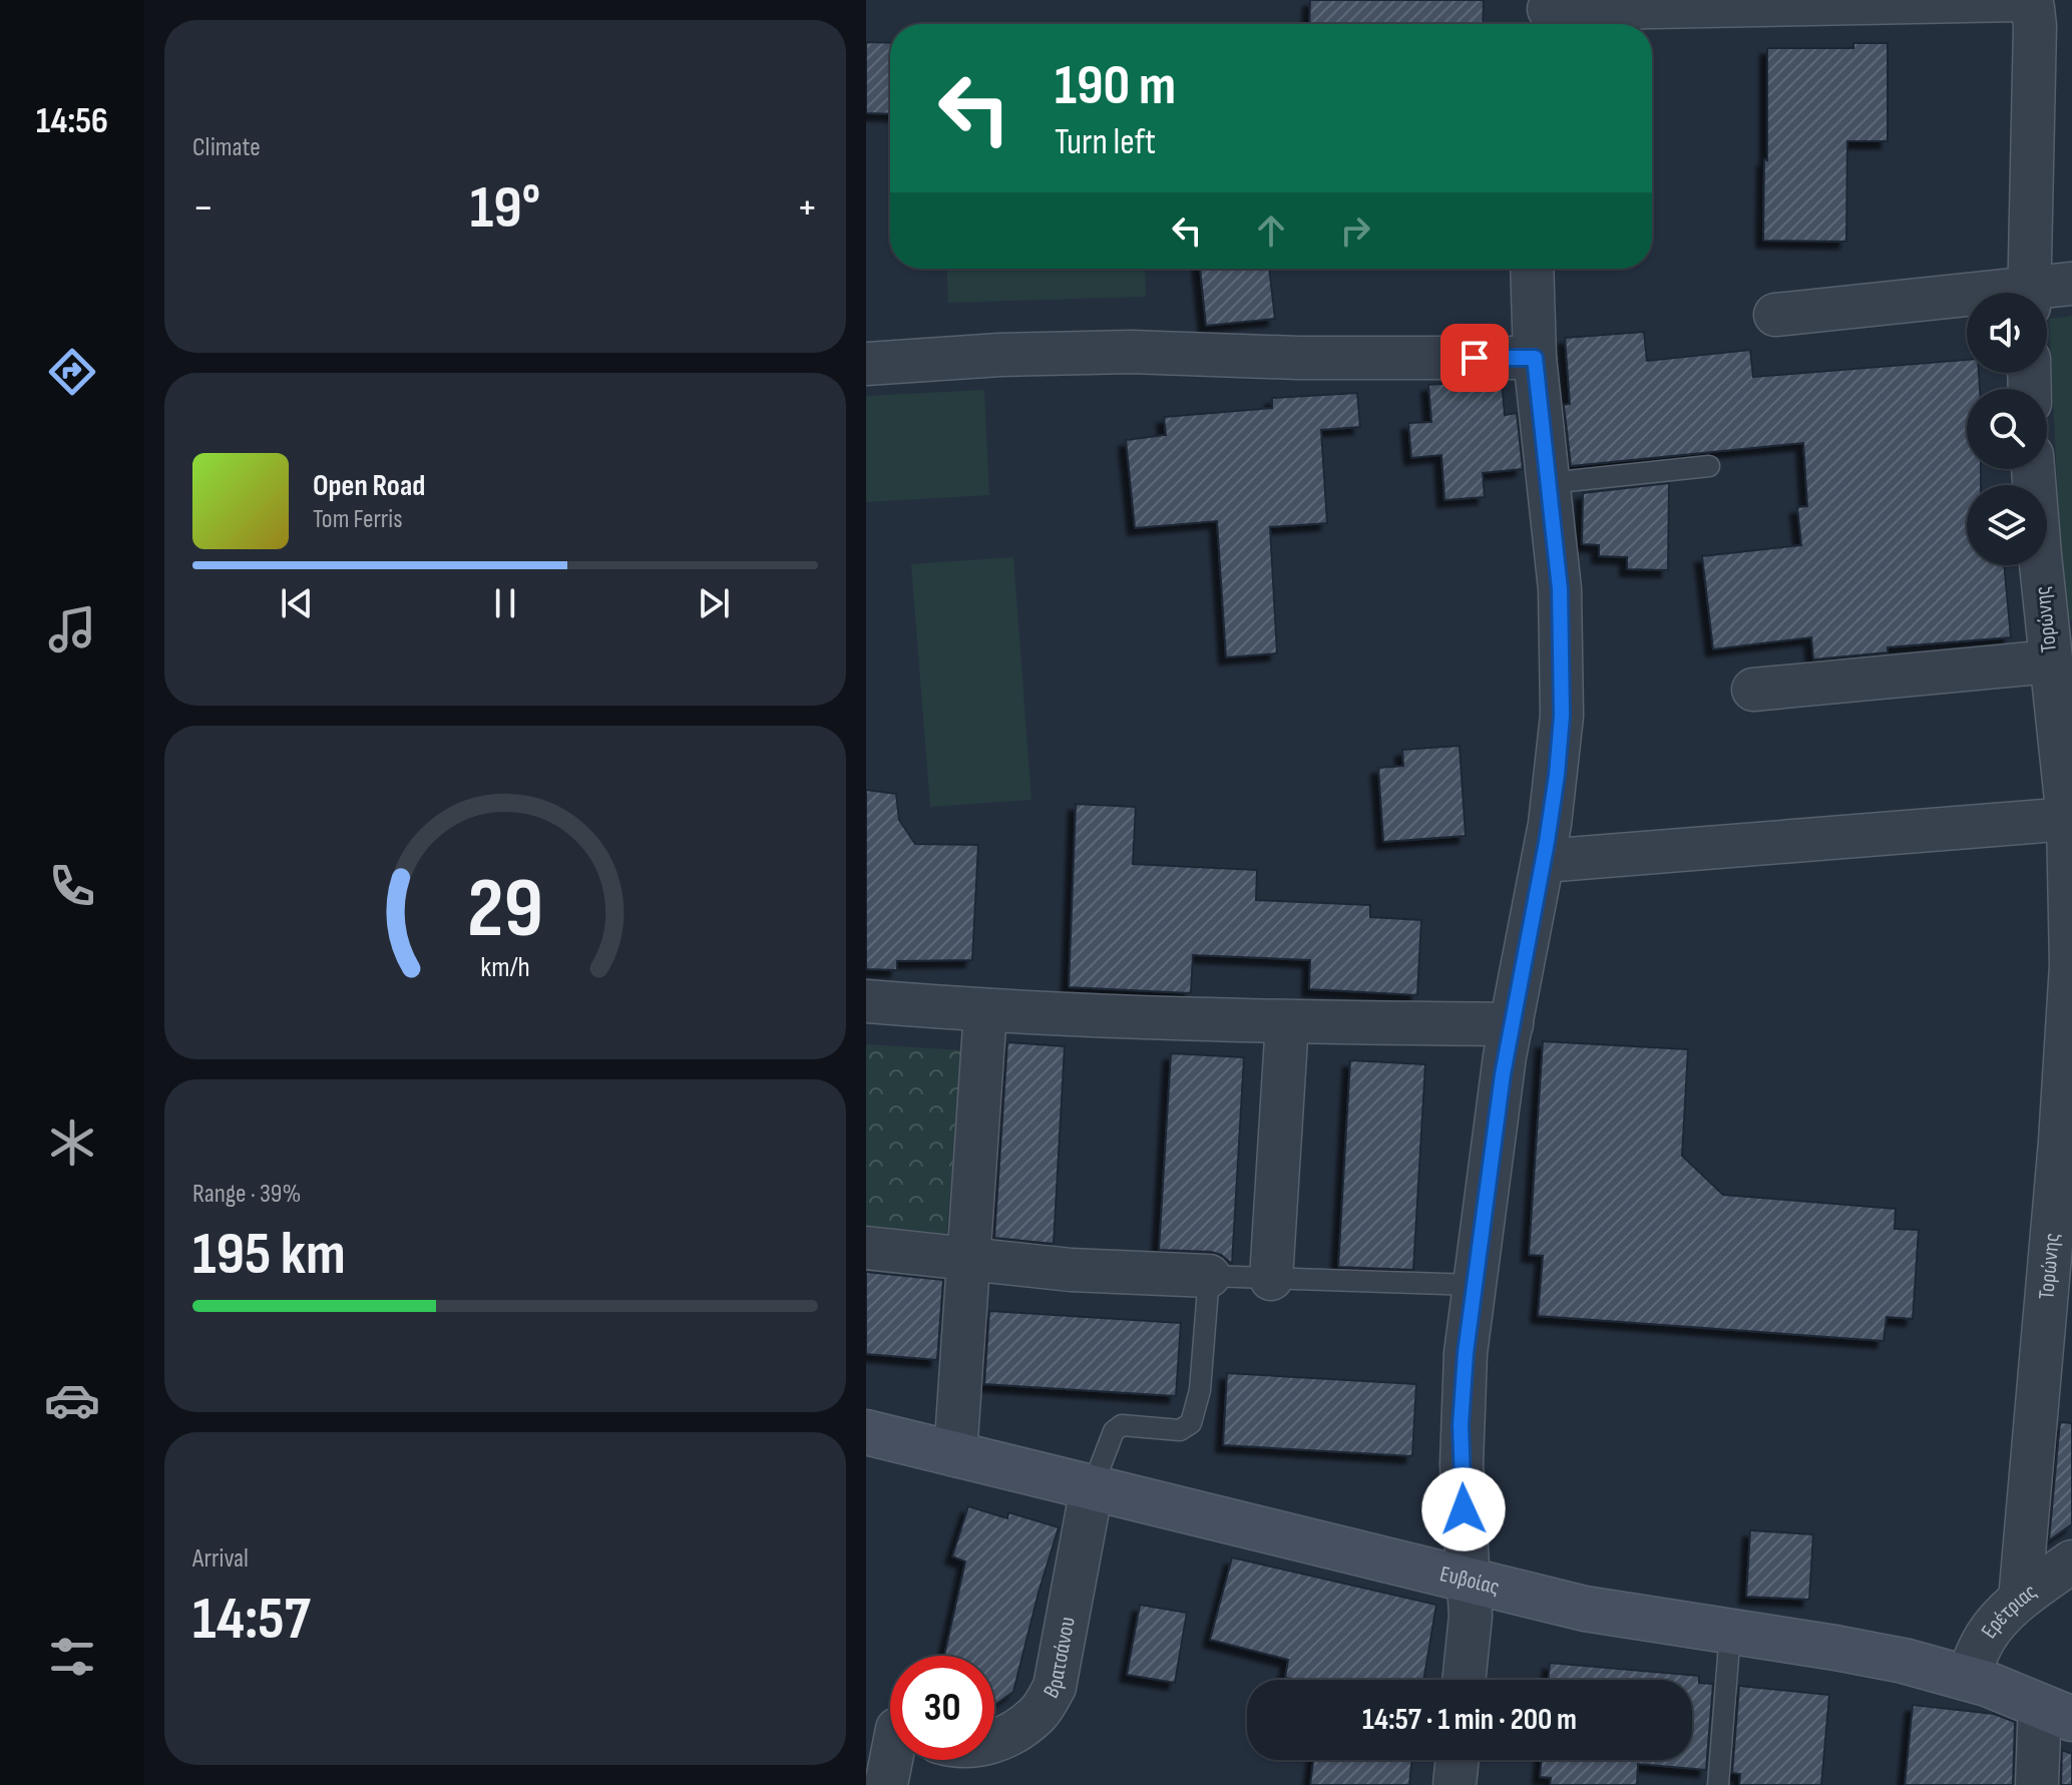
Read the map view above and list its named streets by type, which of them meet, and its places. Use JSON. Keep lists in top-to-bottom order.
{
  "streets": {
    "main road": ["Ευβοίας"],
    "street": ["Τορώνης", "Ερέτριας", "Βρατσάνου"]
  },
  "crossings": [
    ["Τορώνης", "Ερέτριας"],
    ["Ευβοίας", "Ερέτριας"],
    ["Ευβοίας", "Βρατσάνου"]
  ],
  "page": {
    "tabs": "14:56",
    "tile": [
      "Climate",
      ["Range · 39%", "195 km"],
      ["Arrival", "14:57"]
    ],
    "turn": ["190 m", "Turn left"],
    "heat": ["−", "19°", "+"],
    "song": ["Open Road", "Tom Ferris"],
    "limit": "30",
    "trip": "14:57 · 1 min · 200 m",
    "gauge": ["29", "km/h"]
  }
}
